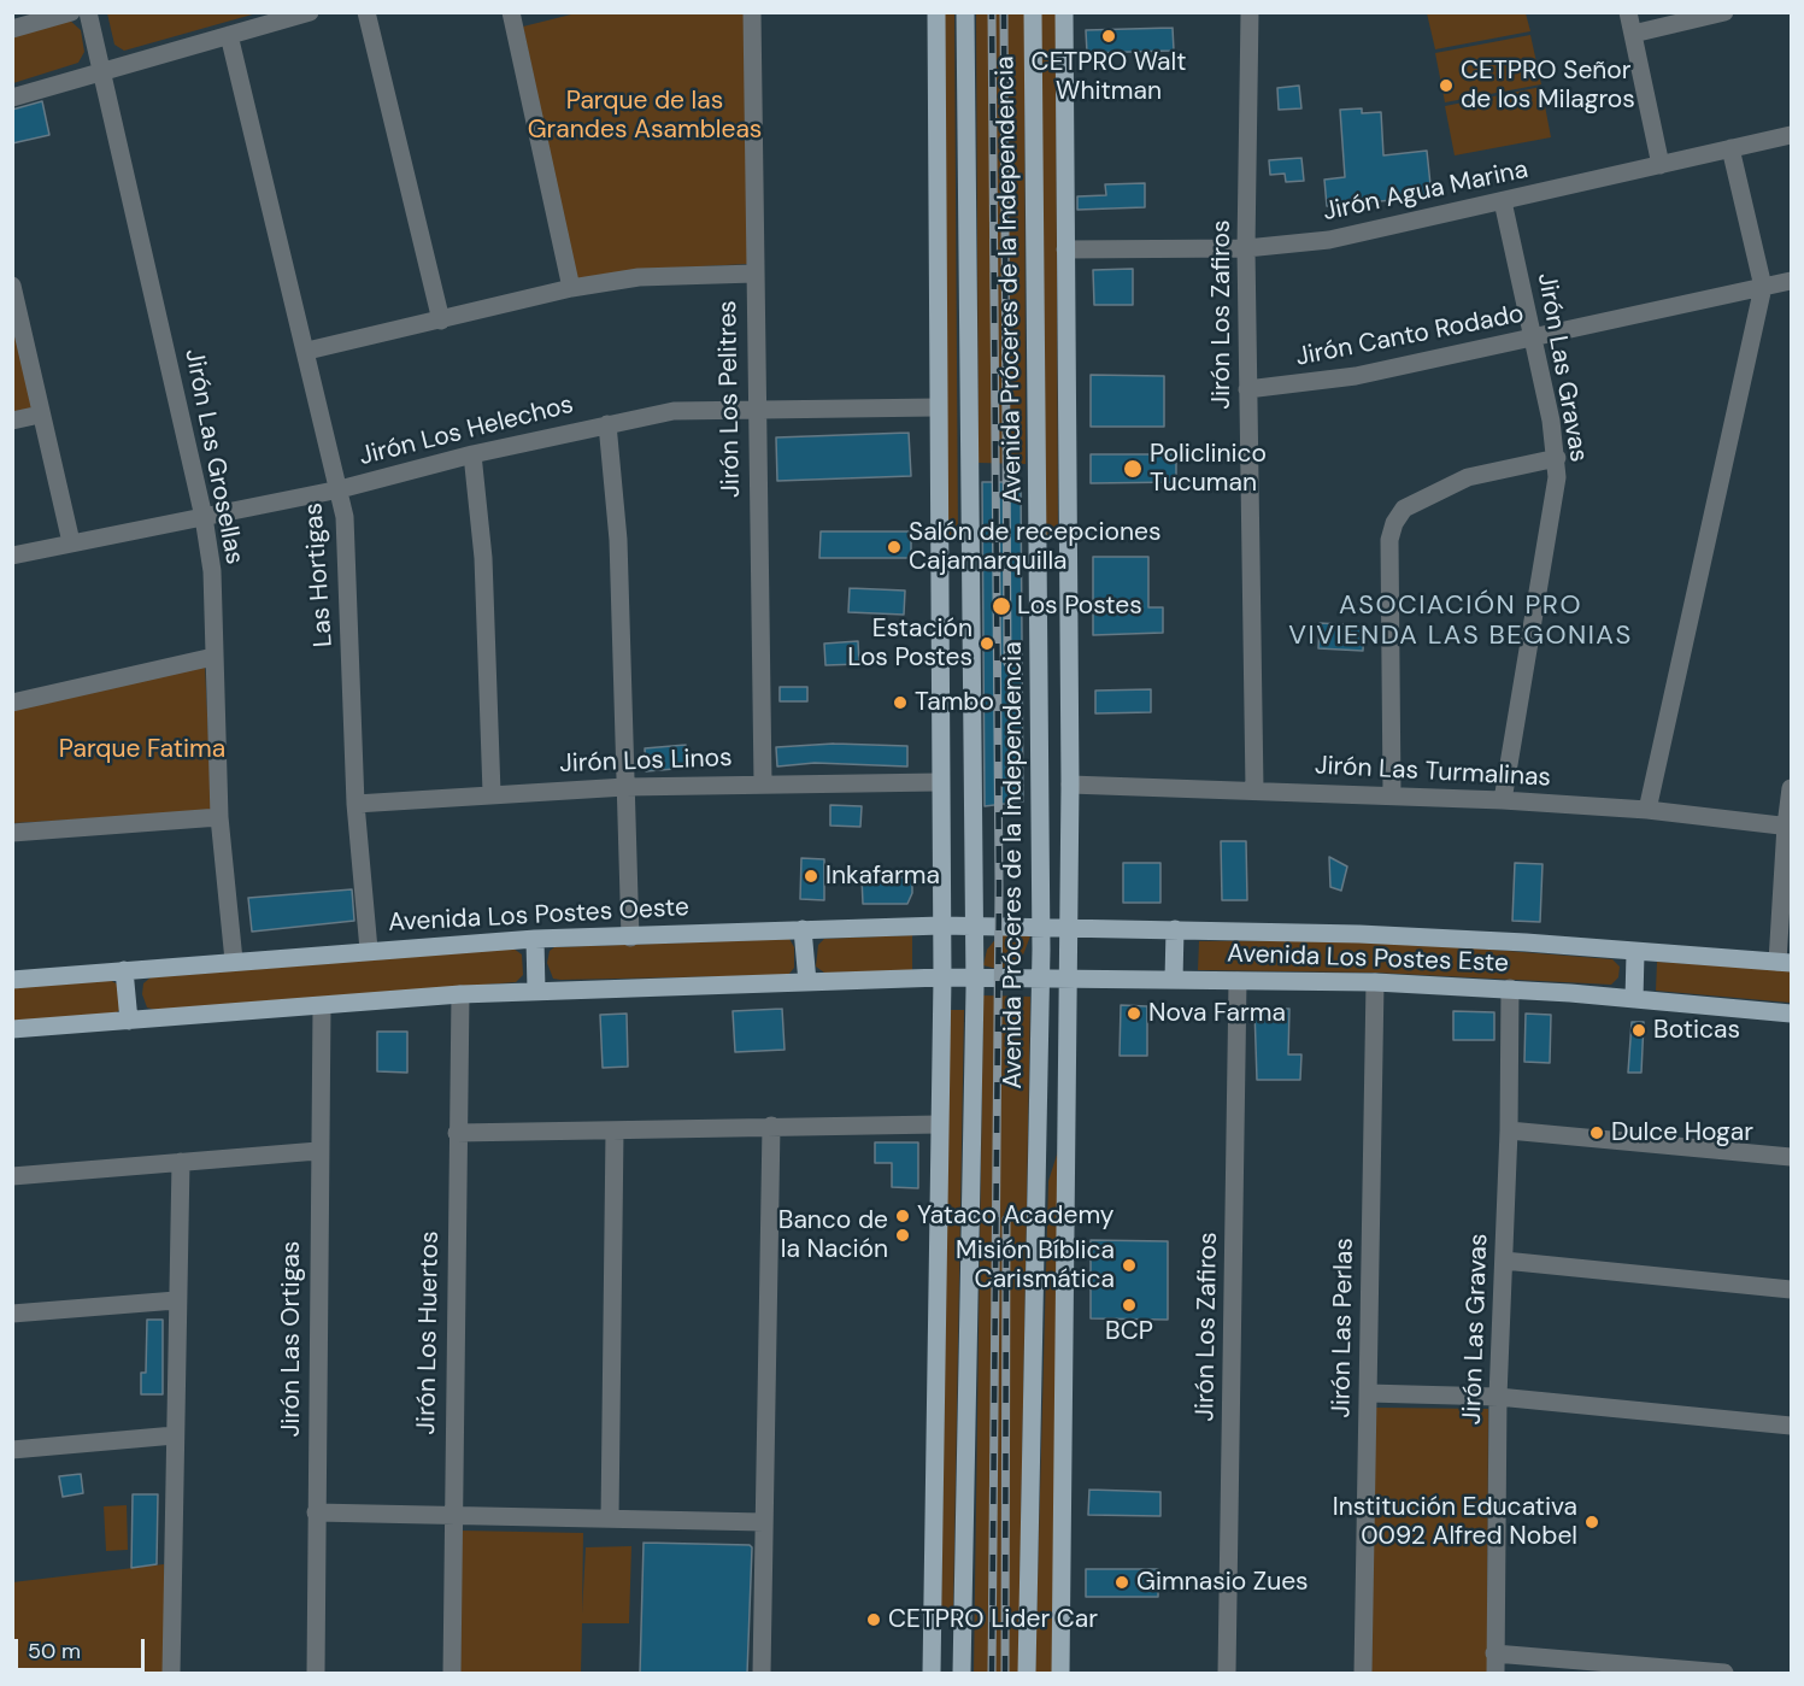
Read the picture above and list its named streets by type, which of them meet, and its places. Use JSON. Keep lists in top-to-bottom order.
{
  "streets": {
    "main road": ["Avenida Próceres de la Independencia", "Avenida Los Postes Oeste", "Avenida Los Postes Este"],
    "street": [
      "Jirón Agua Marina",
      "Jirón Los Zafiros",
      "Jirón Canto Rodado",
      "Jirón Las Gravas",
      "Jirón Los Pelitres",
      "Jirón Los Helechos",
      "Jirón Las Grosellas",
      "Las Hortigas",
      "Jirón Los Linos",
      "Jirón Las Turmalinas",
      "Jirón Las Perlas",
      "Jirón Los Huertos",
      "Jirón Las Ortigas"
    ]
  },
  "crossings": [
    ["Jirón Agua Marina", "Jirón Los Zafiros"],
    ["Jirón Agua Marina", "Jirón Las Gravas"],
    ["Avenida Próceres de la Independencia", "Avenida Los Postes Oeste"],
    ["Avenida Próceres de la Independencia", "Avenida Los Postes Este"],
    ["Jirón Los Zafiros", "Jirón Canto Rodado"],
    ["Jirón Los Zafiros", "Jirón Las Turmalinas"],
    ["Jirón Los Zafiros", "Avenida Los Postes Este"],
    ["Jirón Canto Rodado", "Jirón Las Gravas"],
    ["Jirón Las Gravas", "Jirón Las Turmalinas"],
    ["Jirón Las Gravas", "Avenida Los Postes Este"],
    ["Jirón Los Pelitres", "Jirón Los Helechos"],
    ["Jirón Los Pelitres", "Jirón Los Linos"],
    ["Jirón Los Helechos", "Jirón Las Grosellas"],
    ["Jirón Los Helechos", "Las Hortigas"],
    ["Jirón Las Grosellas", "Avenida Los Postes Oeste"],
    ["Las Hortigas", "Jirón Los Linos"],
    ["Las Hortigas", "Avenida Los Postes Oeste"],
    ["Avenida Los Postes Oeste", "Avenida Los Postes Este"],
    ["Avenida Los Postes Este", "Jirón Las Perlas"]
  ],
  "districts": ["ASOCIACIÓN PRO VIVIENDA LAS BEGONIAS"],
  "parks": ["Parque de las Grandes Asambleas", "Parque Fatima"],
  "places": [
    "CETPRO Walt Whitman",
    "CETPRO Señor de los Milagros",
    "Policlinico Tucuman",
    "Salón de recepciones Cajamarquilla",
    "Los Postes",
    "Estación Los Postes",
    "Tambo",
    "Inkafarma",
    "Nova Farma",
    "Boticas",
    "Dulce Hogar",
    "Yataco Academy",
    "Banco de la Nación",
    "Misión Bíblica Carismática",
    "BCP",
    "Institución Educativa 0092 Alfred Nobel",
    "Gimnasio Zues",
    "CETPRO Lider Car"
  ],
  "scale_bar": "50 m"
}
